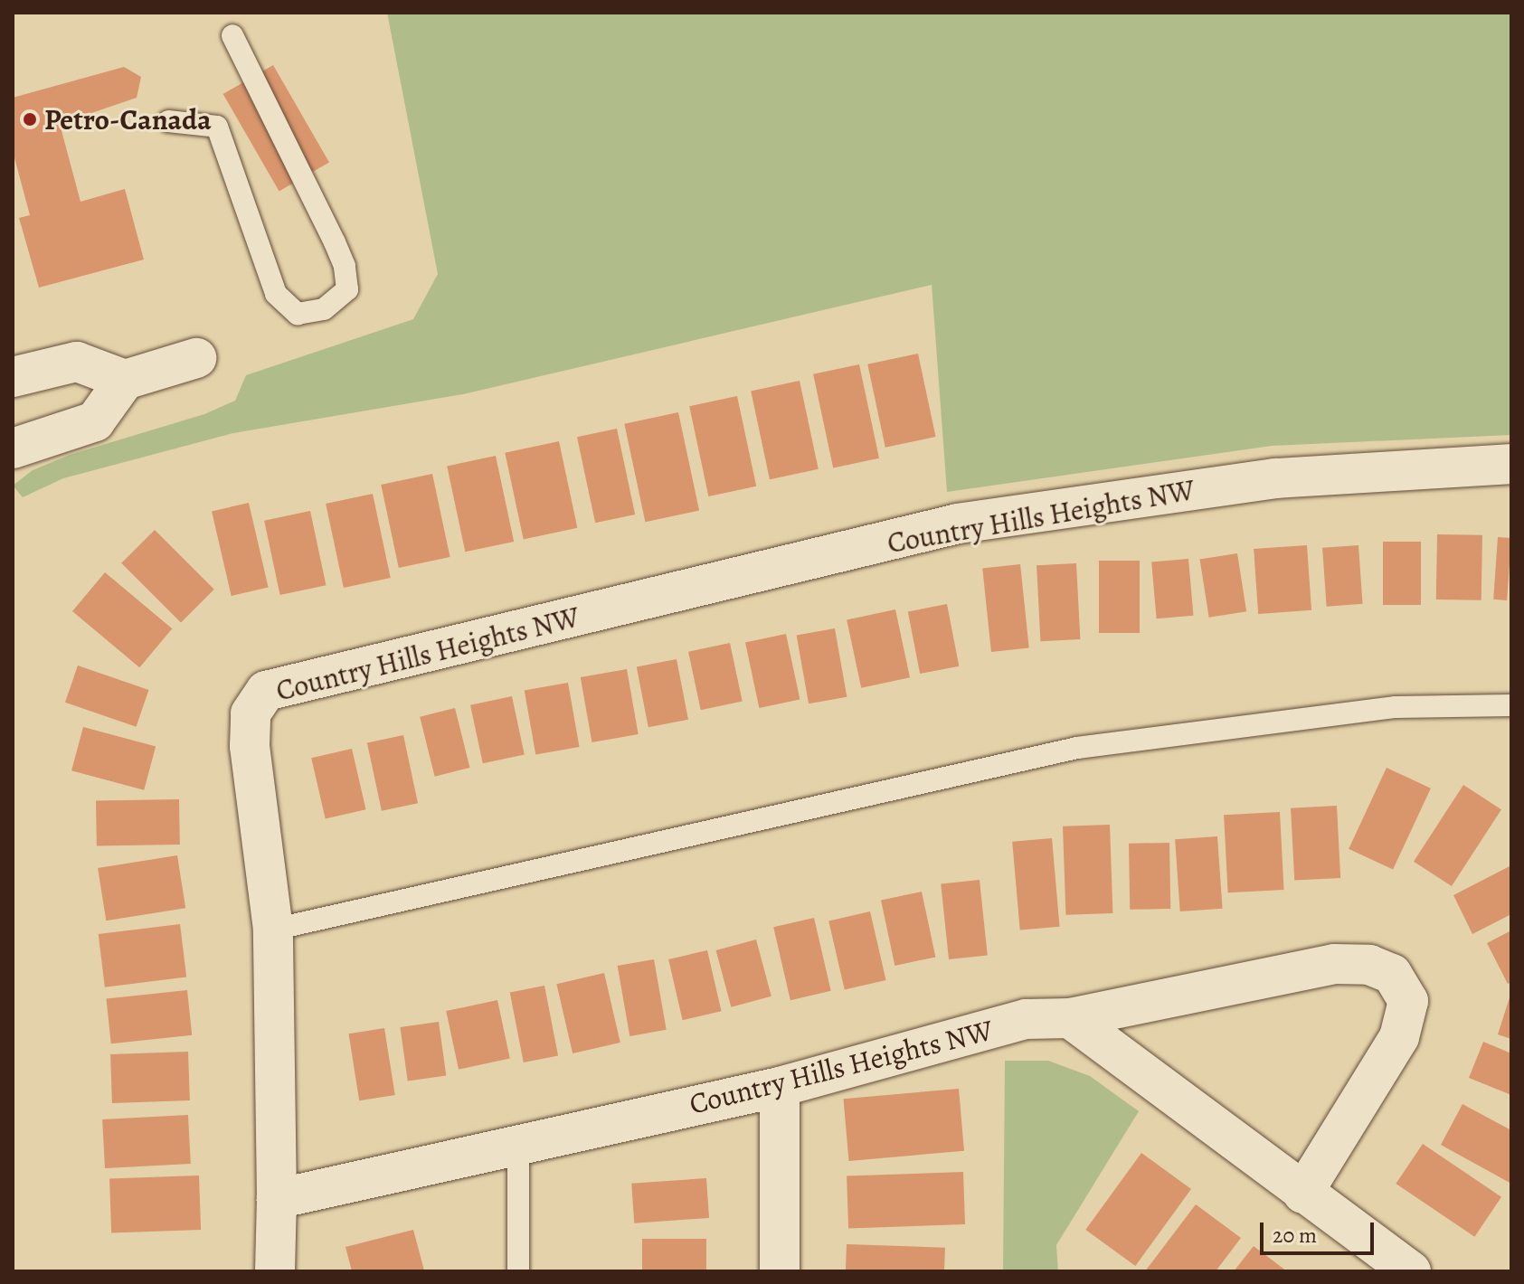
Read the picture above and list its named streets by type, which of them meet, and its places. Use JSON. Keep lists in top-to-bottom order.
{
  "streets": {
    "street": ["Country Hills Heights NW"]
  },
  "places": ["Petro-Canada"],
  "scale_bar": "20 m"
}
